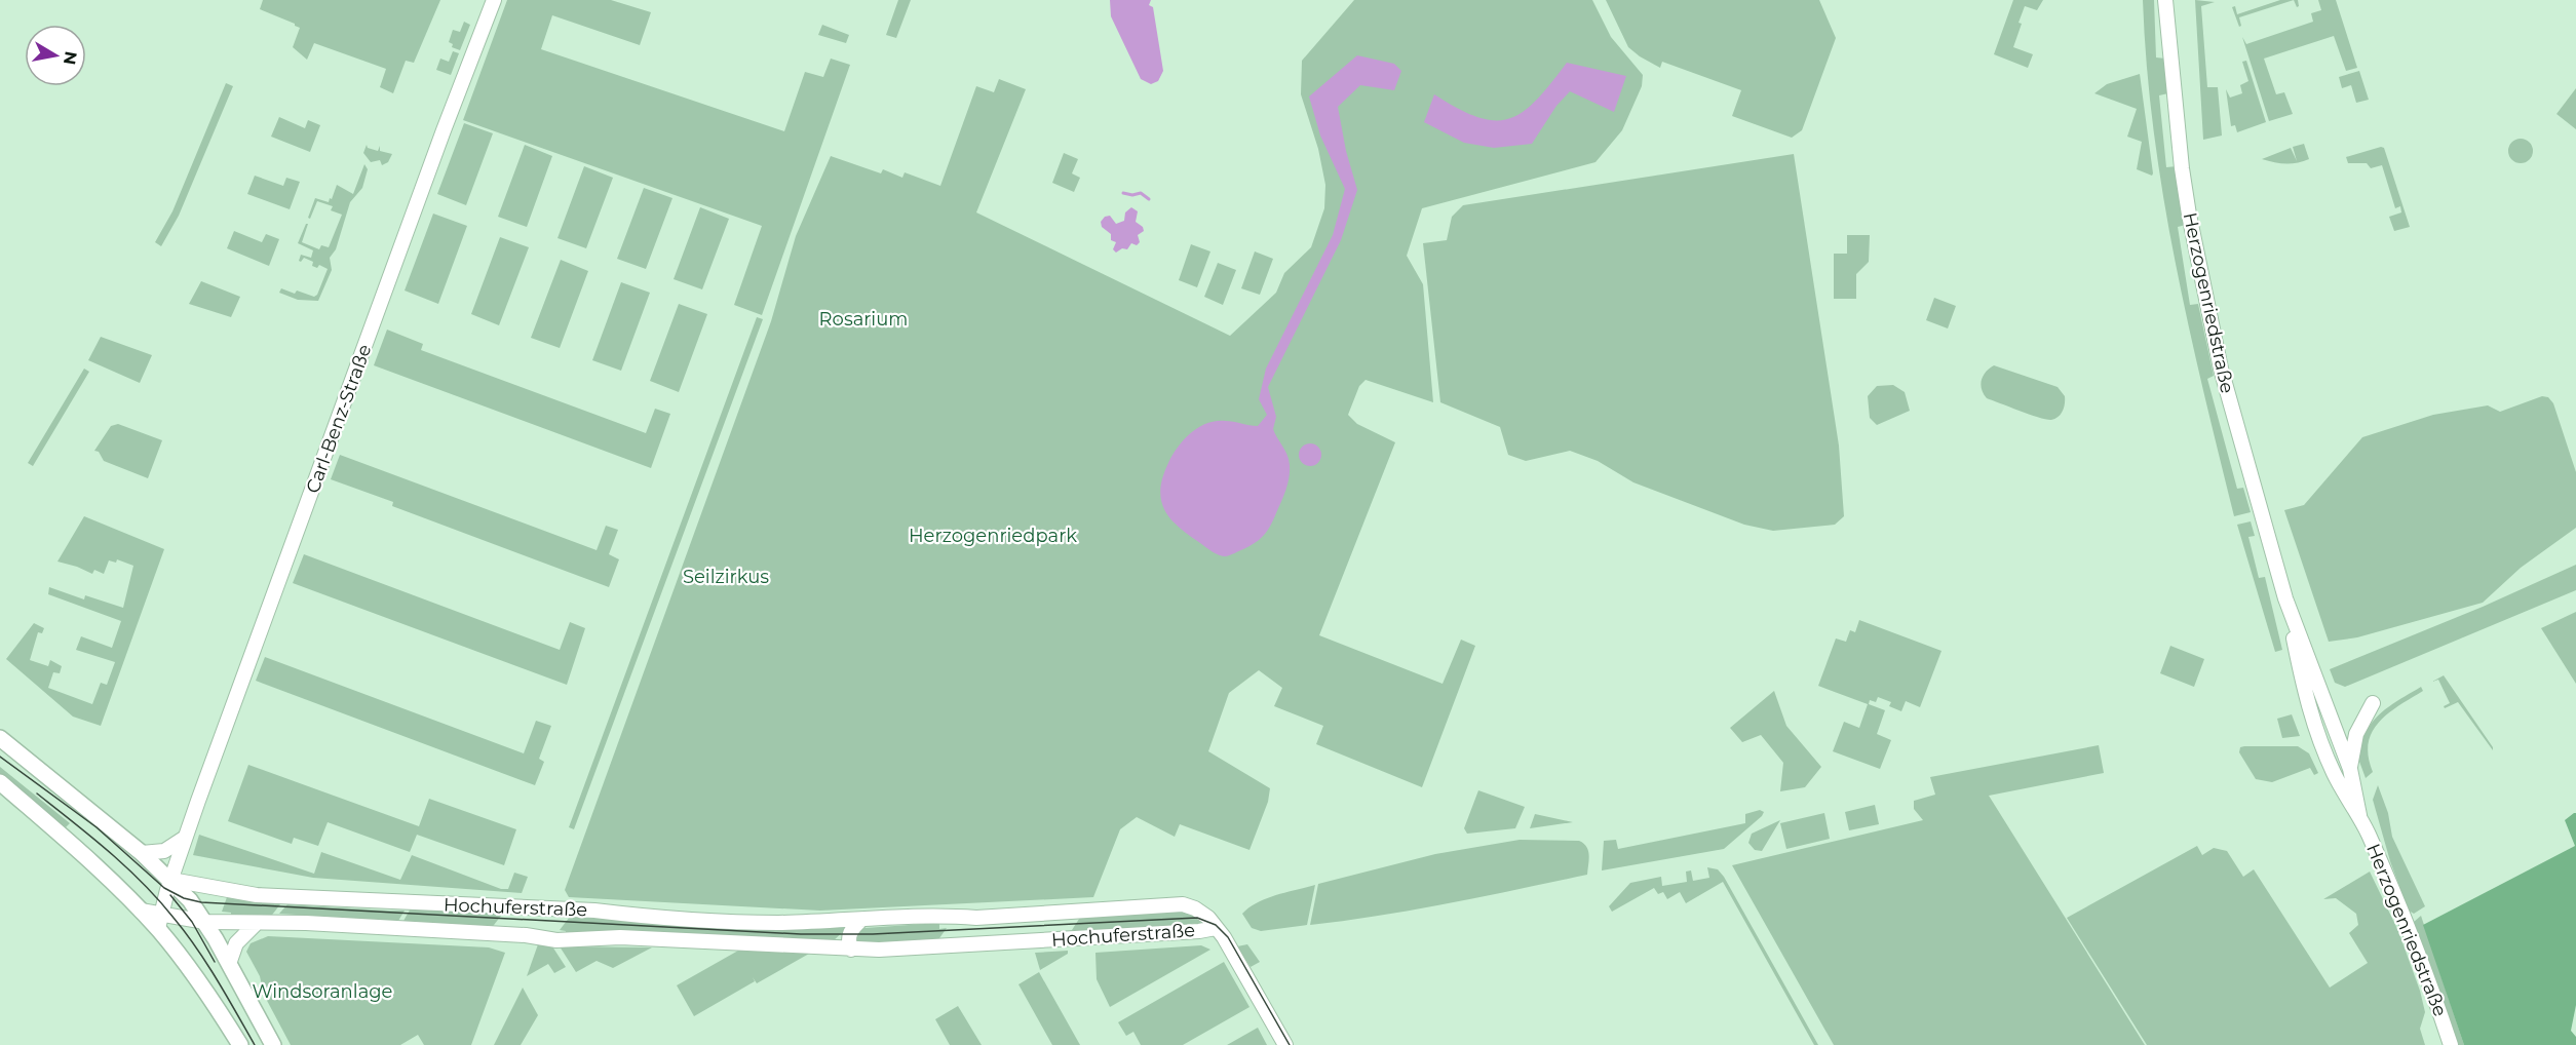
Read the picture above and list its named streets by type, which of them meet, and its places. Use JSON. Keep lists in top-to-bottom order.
{
  "streets": {
    "street": ["Herzogenriedstraße", "Carl-Benz-Straße", "Hochuferstraße"]
  },
  "crossings": [
    ["Carl-Benz-Straße", "Hochuferstraße"]
  ],
  "parks": [
    "Rosarium",
    "Herzogenriedpark",
    "Seilzirkus",
    "Windsoranlage"
  ],
  "north": "right"
}
